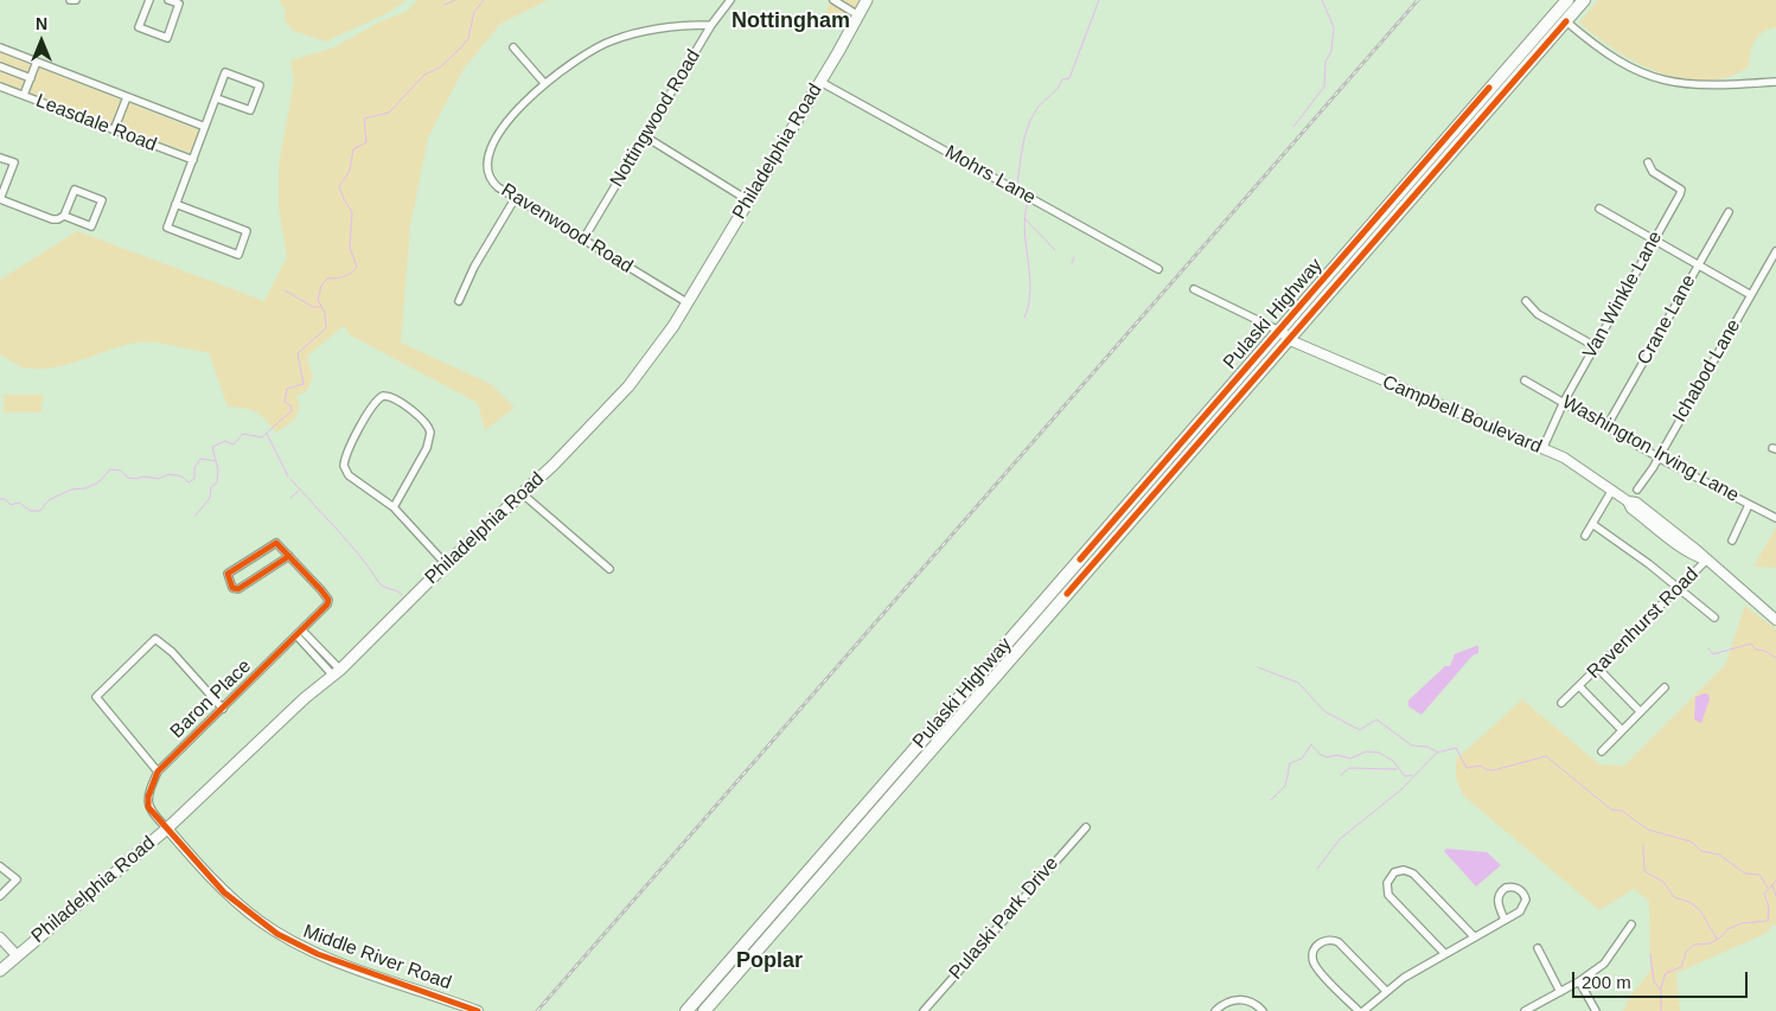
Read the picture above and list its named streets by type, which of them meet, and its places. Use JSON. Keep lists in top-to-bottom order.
{
  "streets": {
    "highway": ["Pulaski Highway"],
    "main road": ["Philadelphia Road"],
    "street": [
      "Nottingwood Road",
      "Leasdale Road",
      "Mohrs Lane",
      "Ravenwood Road",
      "Van Winkle Lane",
      "Crane Lane",
      "Ichabod Lane",
      "Campbell Boulevard",
      "Washington Irving Lane",
      "Ravenhurst Road",
      "Baron Place",
      "Pulaski Park Drive",
      "Middle River Road"
    ]
  },
  "crossings": [
    ["Nottingwood Road", "Ravenwood Road"],
    ["Philadelphia Road", "Mohrs Lane"],
    ["Philadelphia Road", "Ravenwood Road"],
    ["Philadelphia Road", "Baron Place"],
    ["Philadelphia Road", "Middle River Road"],
    ["Van Winkle Lane", "Campbell Boulevard"],
    ["Van Winkle Lane", "Washington Irving Lane"],
    ["Pulaski Highway", "Campbell Boulevard"],
    ["Crane Lane", "Washington Irving Lane"],
    ["Ichabod Lane", "Washington Irving Lane"],
    ["Campbell Boulevard", "Ravenhurst Road"],
    ["Baron Place", "Middle River Road"]
  ],
  "districts": ["Nottingham", "Poplar"],
  "scale_bar": "200 m",
  "north": "top"
}
